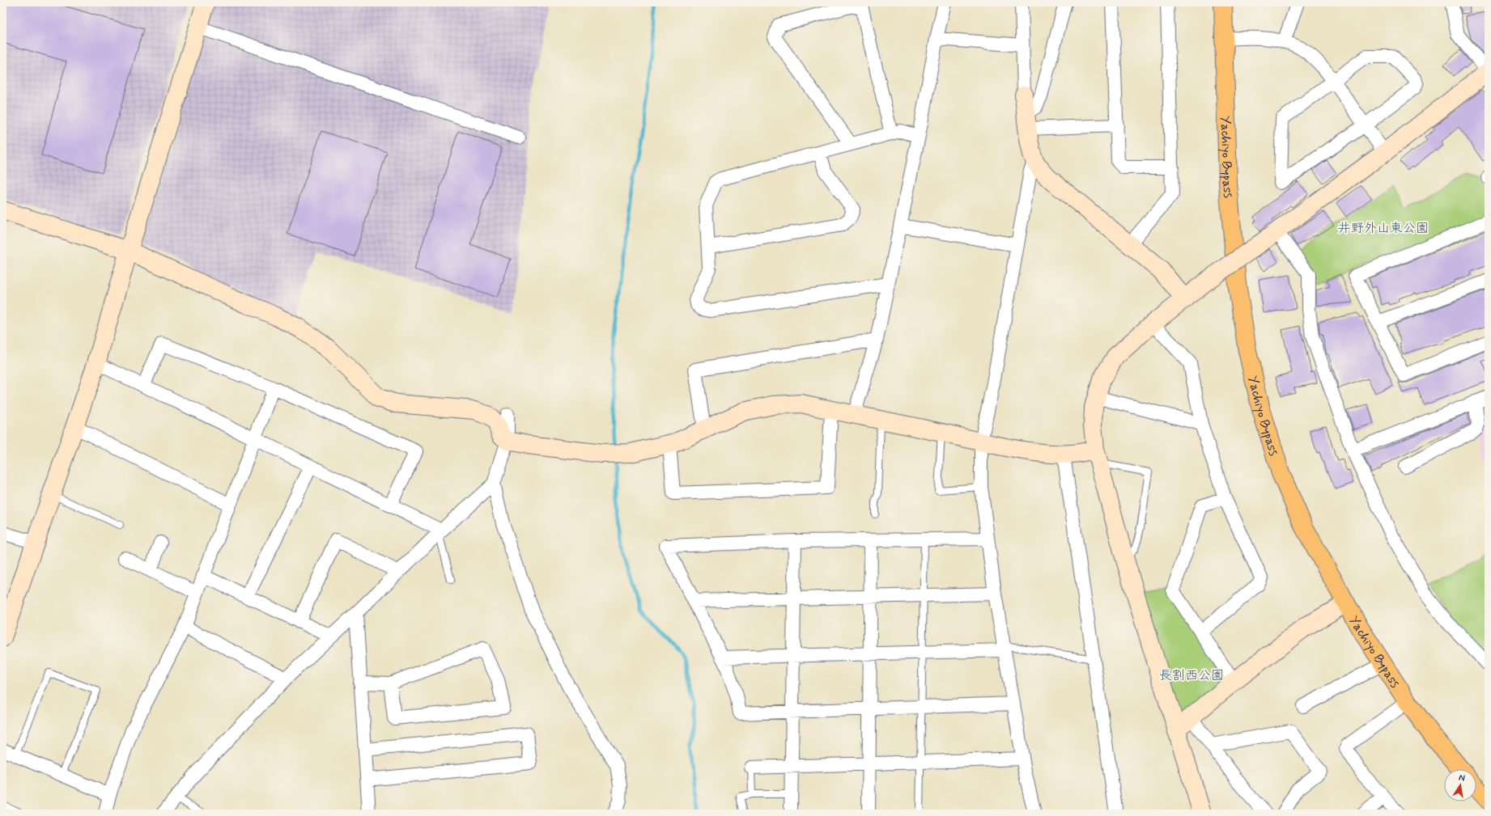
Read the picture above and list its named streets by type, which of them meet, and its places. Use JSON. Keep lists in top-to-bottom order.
{
  "streets": {
    "highway": ["Yachiyo Bypass"]
  },
  "parks": ["井野外山東公園", "長割西公園"],
  "north": "top"
}
